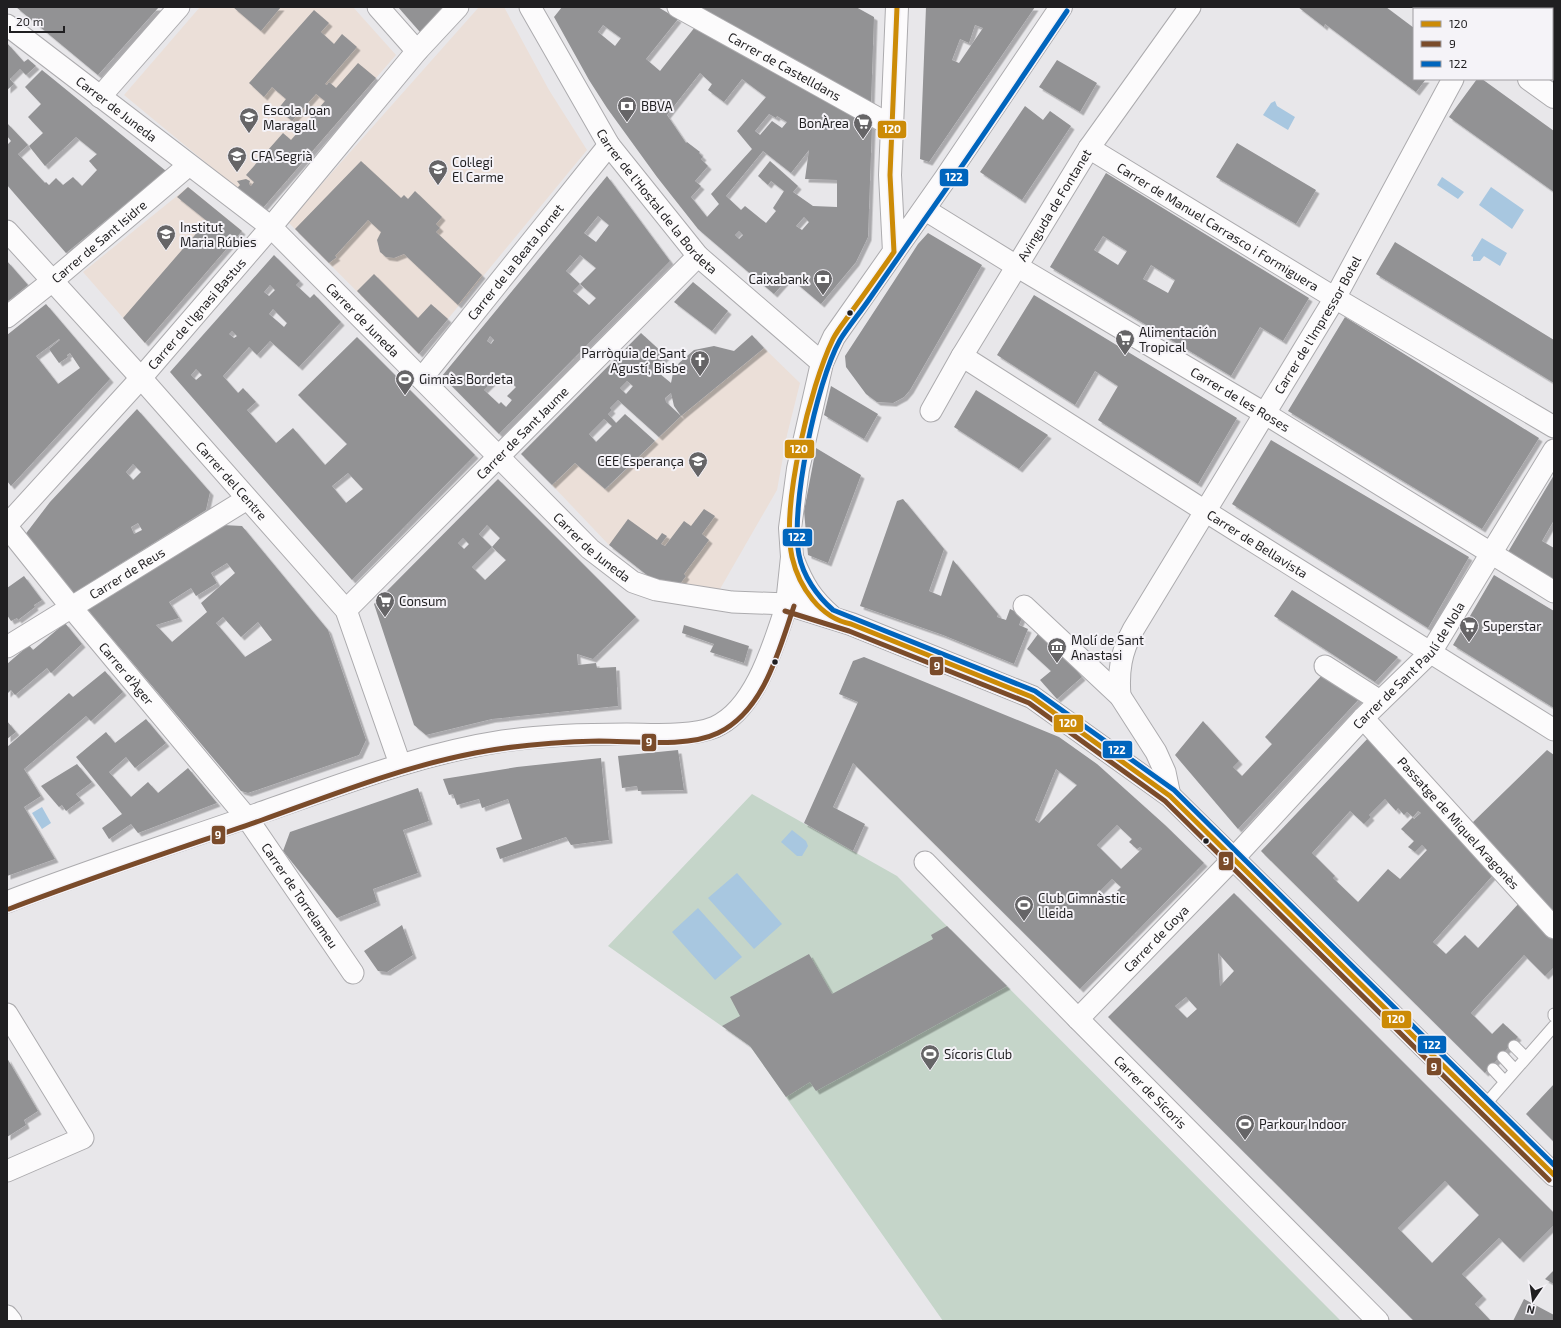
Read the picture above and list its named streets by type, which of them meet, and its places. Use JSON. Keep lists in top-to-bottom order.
{
  "streets": {
    "street": [
      "Carrer de Castelldans",
      "Carrer de Juneda",
      "Carrer de l'Hostal de la Bordeta",
      "Avinguda de Fontanet",
      "Carrer de Manuel Carrasco i Formiguera",
      "Carrer de Sant Isidre",
      "Carrer de la Beata Jornet",
      "Carrer de l'Ignasi Bastus",
      "Carrer de l'Impressor Botel",
      "Carrer de les Roses",
      "Carrer de Sant Jaume",
      "Carrer del Centre",
      "Carrer de Bellavista",
      "Carrer de Reus",
      "Carrer de Sant Paulí de Nola",
      "Carrer d'Àger",
      "Passatge de Miquel Aragonès",
      "Carrer de Torrelameu",
      "Carrer de Goya",
      "Carrer de Sícoris"
    ]
  },
  "crossings": [
    ["Carrer de Juneda", "Carrer de Sant Isidre"],
    ["Carrer de Juneda", "Carrer de la Beata Jornet"],
    ["Carrer de Juneda", "Carrer de l'Ignasi Bastus"],
    ["Carrer de Juneda", "Carrer de Sant Jaume"],
    ["Carrer de l'Hostal de la Bordeta", "Carrer de la Beata Jornet"],
    ["Carrer de l'Hostal de la Bordeta", "Carrer de Sant Jaume"],
    ["Avinguda de Fontanet", "Carrer de Manuel Carrasco i Formiguera"],
    ["Avinguda de Fontanet", "Carrer de les Roses"],
    ["Avinguda de Fontanet", "Carrer de Bellavista"],
    ["Carrer de Manuel Carrasco i Formiguera", "Carrer de l'Impressor Botel"],
    ["Carrer de Sant Isidre", "Carrer del Centre"],
    ["Carrer de l'Ignasi Bastus", "Carrer del Centre"],
    ["Carrer de l'Ignasi Bastus", "Carrer d'Àger"],
    ["Carrer de l'Impressor Botel", "Carrer de les Roses"],
    ["Carrer de l'Impressor Botel", "Carrer de Bellavista"],
    ["Carrer de les Roses", "Carrer de Sant Paulí de Nola"],
    ["Carrer de Sant Jaume", "Carrer del Centre"],
    ["Carrer del Centre", "Carrer de Reus"],
    ["Carrer de Bellavista", "Carrer de Sant Paulí de Nola"],
    ["Carrer de Reus", "Carrer d'Àger"],
    ["Carrer de Sant Paulí de Nola", "Passatge de Miquel Aragonès"],
    ["Carrer de Sant Paulí de Nola", "Carrer de Goya"],
    ["Carrer d'Àger", "Carrer de Torrelameu"],
    ["Carrer de Goya", "Carrer de Sícoris"]
  ],
  "places": {
    "bank": ["BBVA", "Caixabank"],
    "school or university": [
      "Escola Joan Maragall",
      "CFA Segrià",
      "Col·legi El Carme",
      "Institut Maria Rúbies",
      "CEE Esperança"
    ],
    "supermarket": [
      "BonÀrea",
      "Alimentación Tropical",
      "Consum",
      "Superstar"
    ],
    "church": ["Parròquia de Sant Agustí, Bisbe"],
    "sports": [
      "Gimnàs Bordeta",
      "Club Gimnàstic Lleida",
      "Sícoris Club",
      "Parkour Indoor"
    ],
    "museum": ["Molí de Sant Anastasi"]
  },
  "lines": ["transit line 120", "transit line 122", "transit line 9"],
  "legend": ["120", "9", "122"],
  "scale_bar": "20 m",
  "north": "bottom"
}
